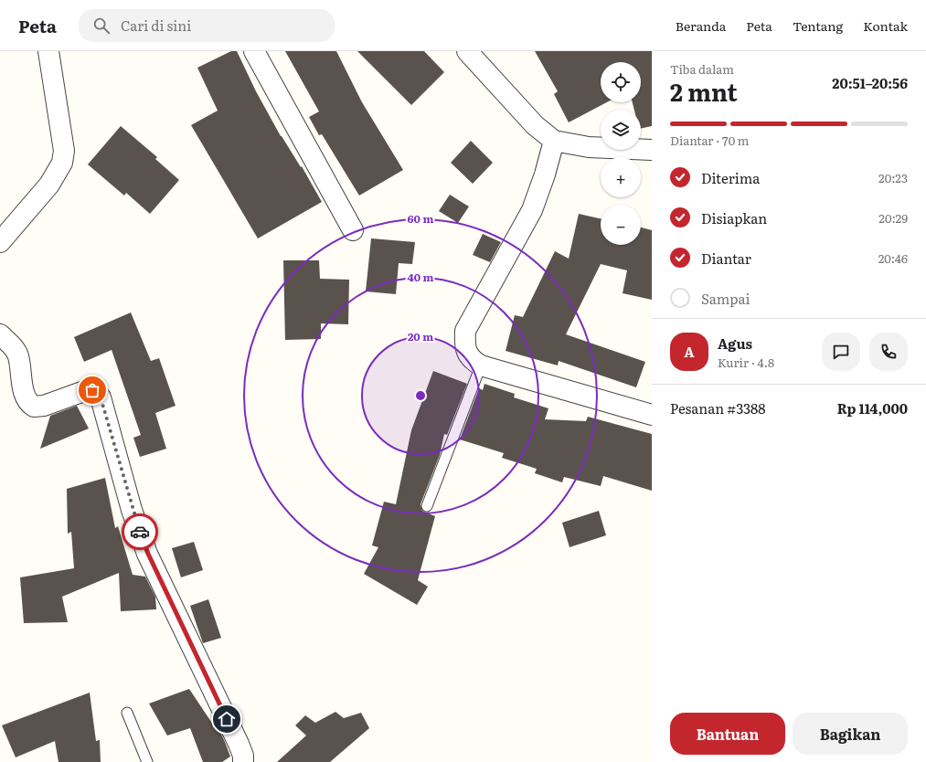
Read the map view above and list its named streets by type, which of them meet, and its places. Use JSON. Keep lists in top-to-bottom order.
{
  "page": {
    "header": "Peta",
    "search": "Cari di sini",
    "nav": [
      "Beranda",
      "Peta",
      "Tentang",
      "Kontak"
    ],
    "heading": ["2 mnt", "Tiba dalam", "20:51–20:56"],
    "panel": [
      "Agus",
      "Kurir · 4.8",
      "Pesanan #3388",
      "Rp 114,000"
    ],
    "map_buttons": ["+", "−"],
    "bar": "Diantar · 70 m",
    "list": [
      ["Diterima", "20:23"],
      ["Disiapkan", "20:29"],
      ["Diantar", "20:46"],
      "Sampai"
    ],
    "round": "A",
    "buttons": ["Bantuan", "Bagikan"]
  },
  "rings": ["60 m", "40 m", "20 m"]
}
